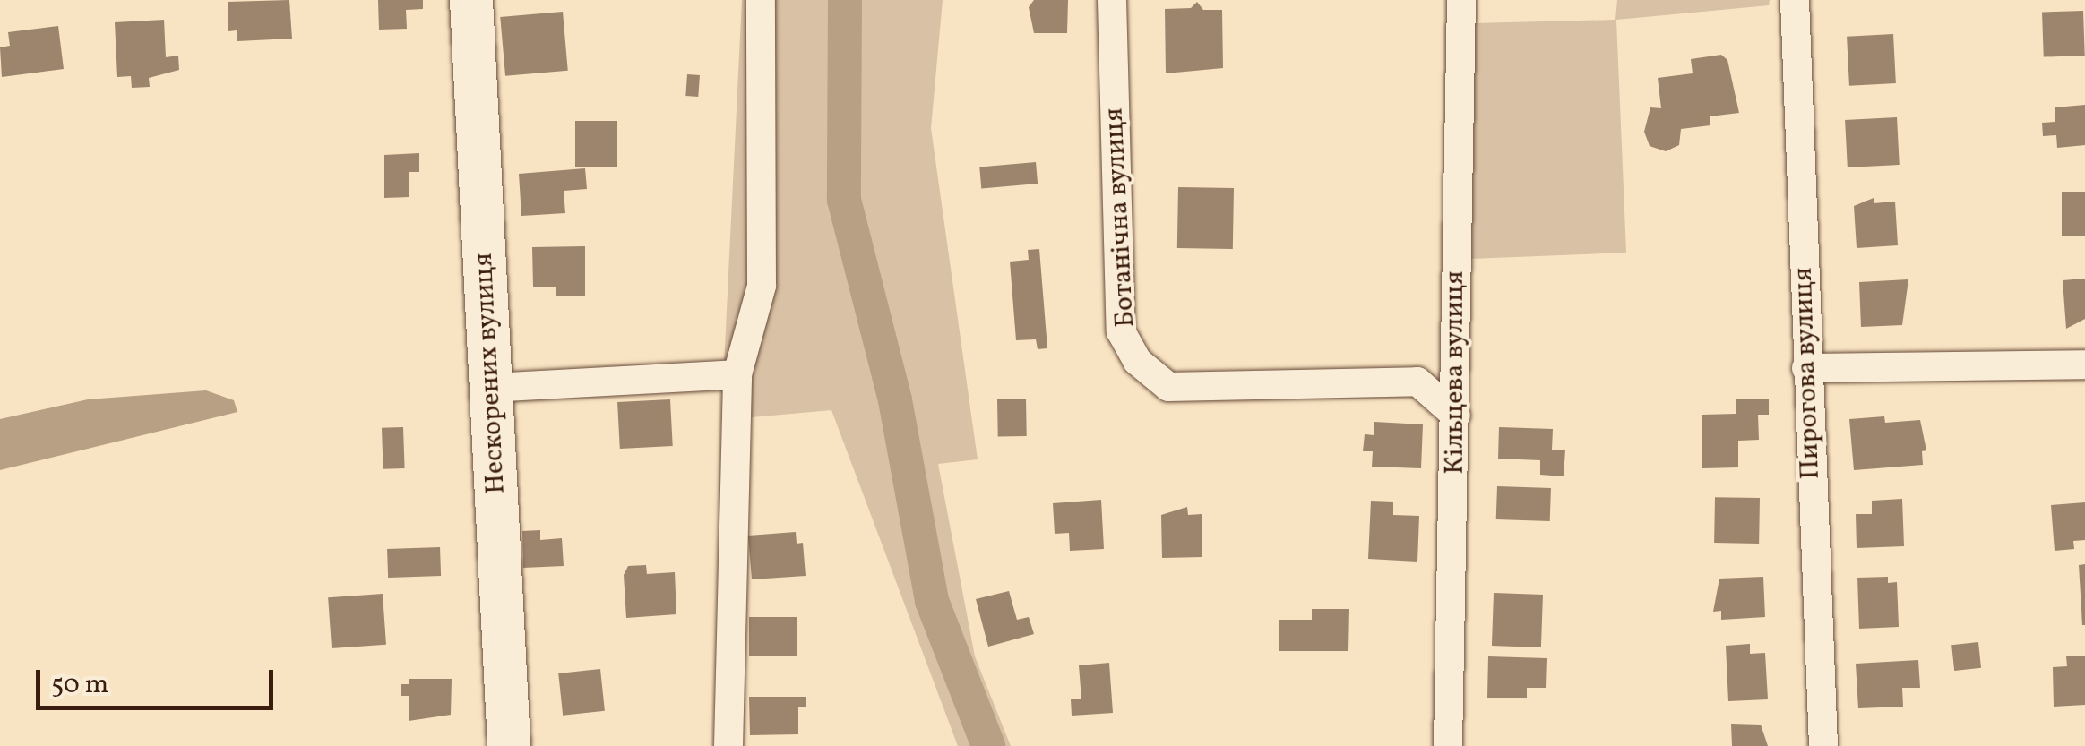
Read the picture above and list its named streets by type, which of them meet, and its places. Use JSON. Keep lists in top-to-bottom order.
{
  "streets": {
    "street": [
      "Ботанічна вулиця",
      "Кільцева вулиця",
      "Нескорених вулиця",
      "Пирогова вулиця"
    ]
  },
  "crossings": [
    ["Ботанічна вулиця", "Кільцева вулиця"]
  ],
  "scale_bar": "50 m"
}
